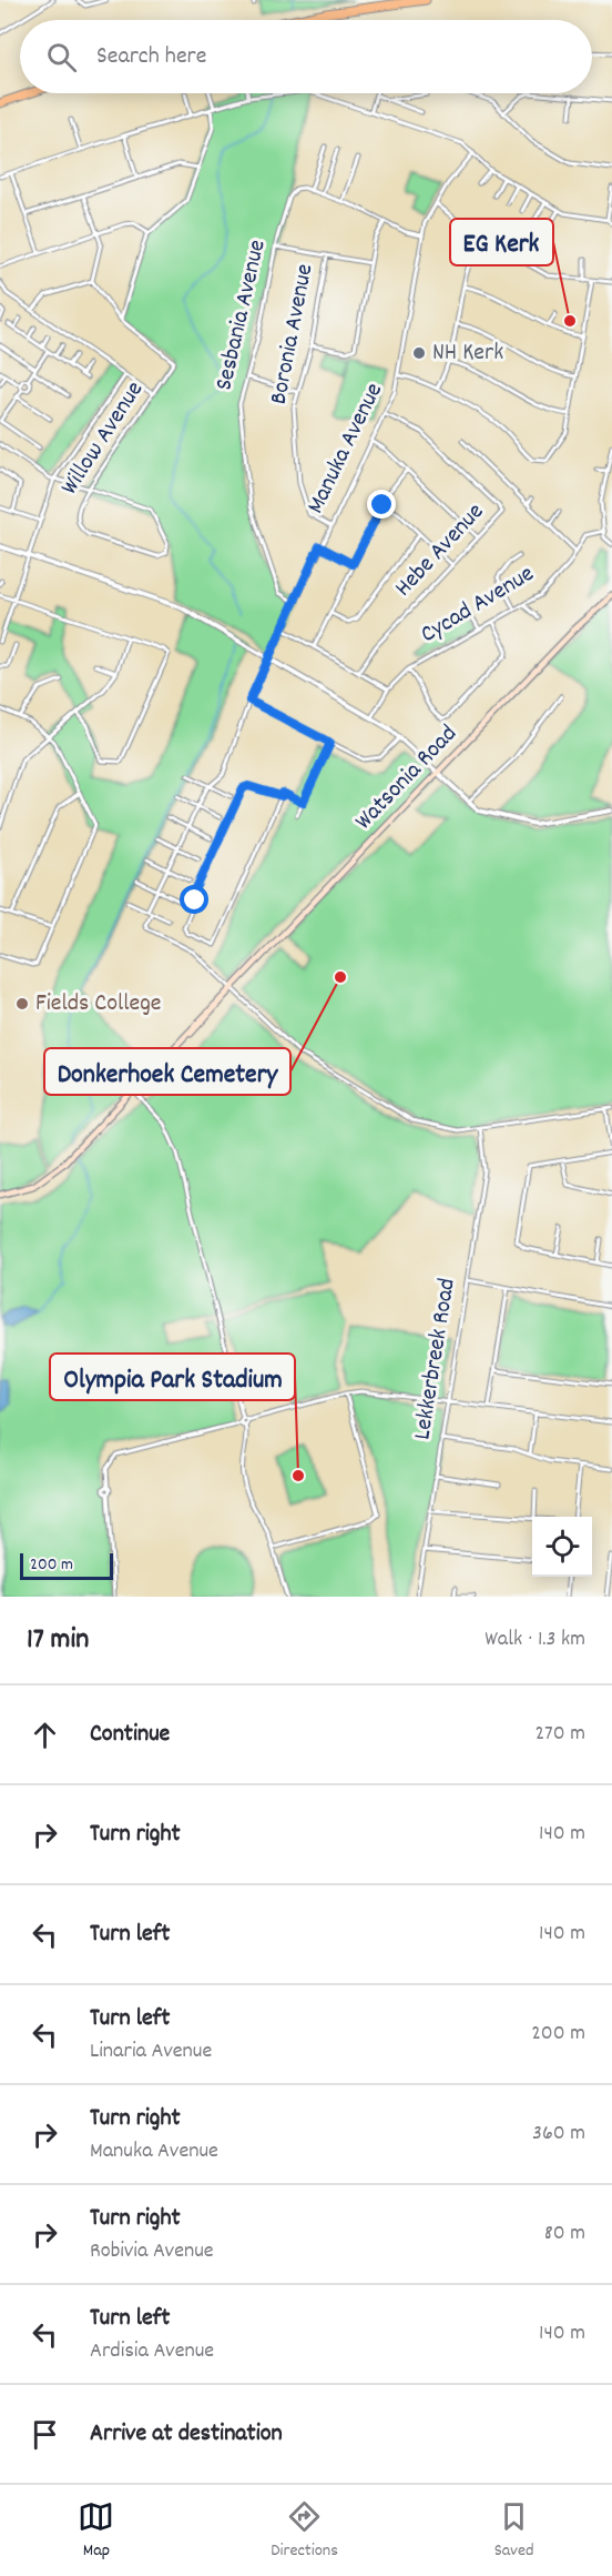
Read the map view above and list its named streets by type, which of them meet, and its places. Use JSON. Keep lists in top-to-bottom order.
{
  "streets": {
    "main road": ["Watsonia Road"],
    "street": [
      "Sesbania Avenue",
      "Boronia Avenue",
      "Willow Avenue",
      "Manuka Avenue",
      "Hebe Avenue",
      "Cycad Avenue",
      "Lekkerbreek Road"
    ]
  },
  "crossings": [
    ["Sesbania Avenue", "Manuka Avenue"],
    ["Boronia Avenue", "Manuka Avenue"],
    ["Manuka Avenue", "Hebe Avenue"]
  ],
  "places": [
    "EG Kerk",
    "NH Kerk",
    "Donkerhoek Cemetery",
    "Fields College",
    "Olympia Park Stadium"
  ],
  "scale_bar": "200 m",
  "page": {
    "search": "Search here",
    "scale": "200 m",
    "heading": ["17 min", "Walk · 1.3 km"],
    "list": [
      ["Continue", "270 m"],
      ["Turn right", "140 m"],
      ["Turn left", "140 m"],
      ["Turn left", "Linaria Avenue", "200 m"],
      ["Turn right", "Manuka Avenue", "360 m"],
      ["Turn right", "Robivia Avenue", "80 m"],
      ["Turn left", "Ardisia Avenue", "140 m"],
      "Arrive at destination"
    ],
    "nav": ["Map", "Directions", "Saved"]
  }
}
